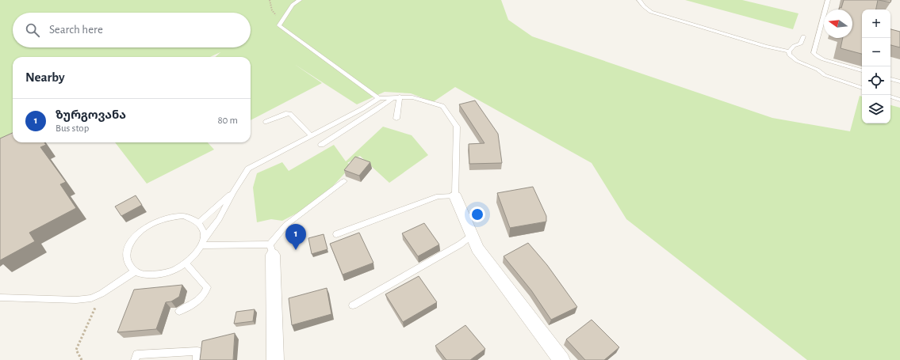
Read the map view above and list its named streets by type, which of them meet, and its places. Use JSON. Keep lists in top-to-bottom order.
{
  "north": "left",
  "page": {
    "map_buttons": ["+", "−"],
    "search": "Search here",
    "heading": "Nearby",
    "list": [
      {
        "mark": "1",
        "name": "ზურგოვანა",
        "note": "Bus stop",
        "value": "80 m"
      }
    ],
    "pins": "1"
  }
}
